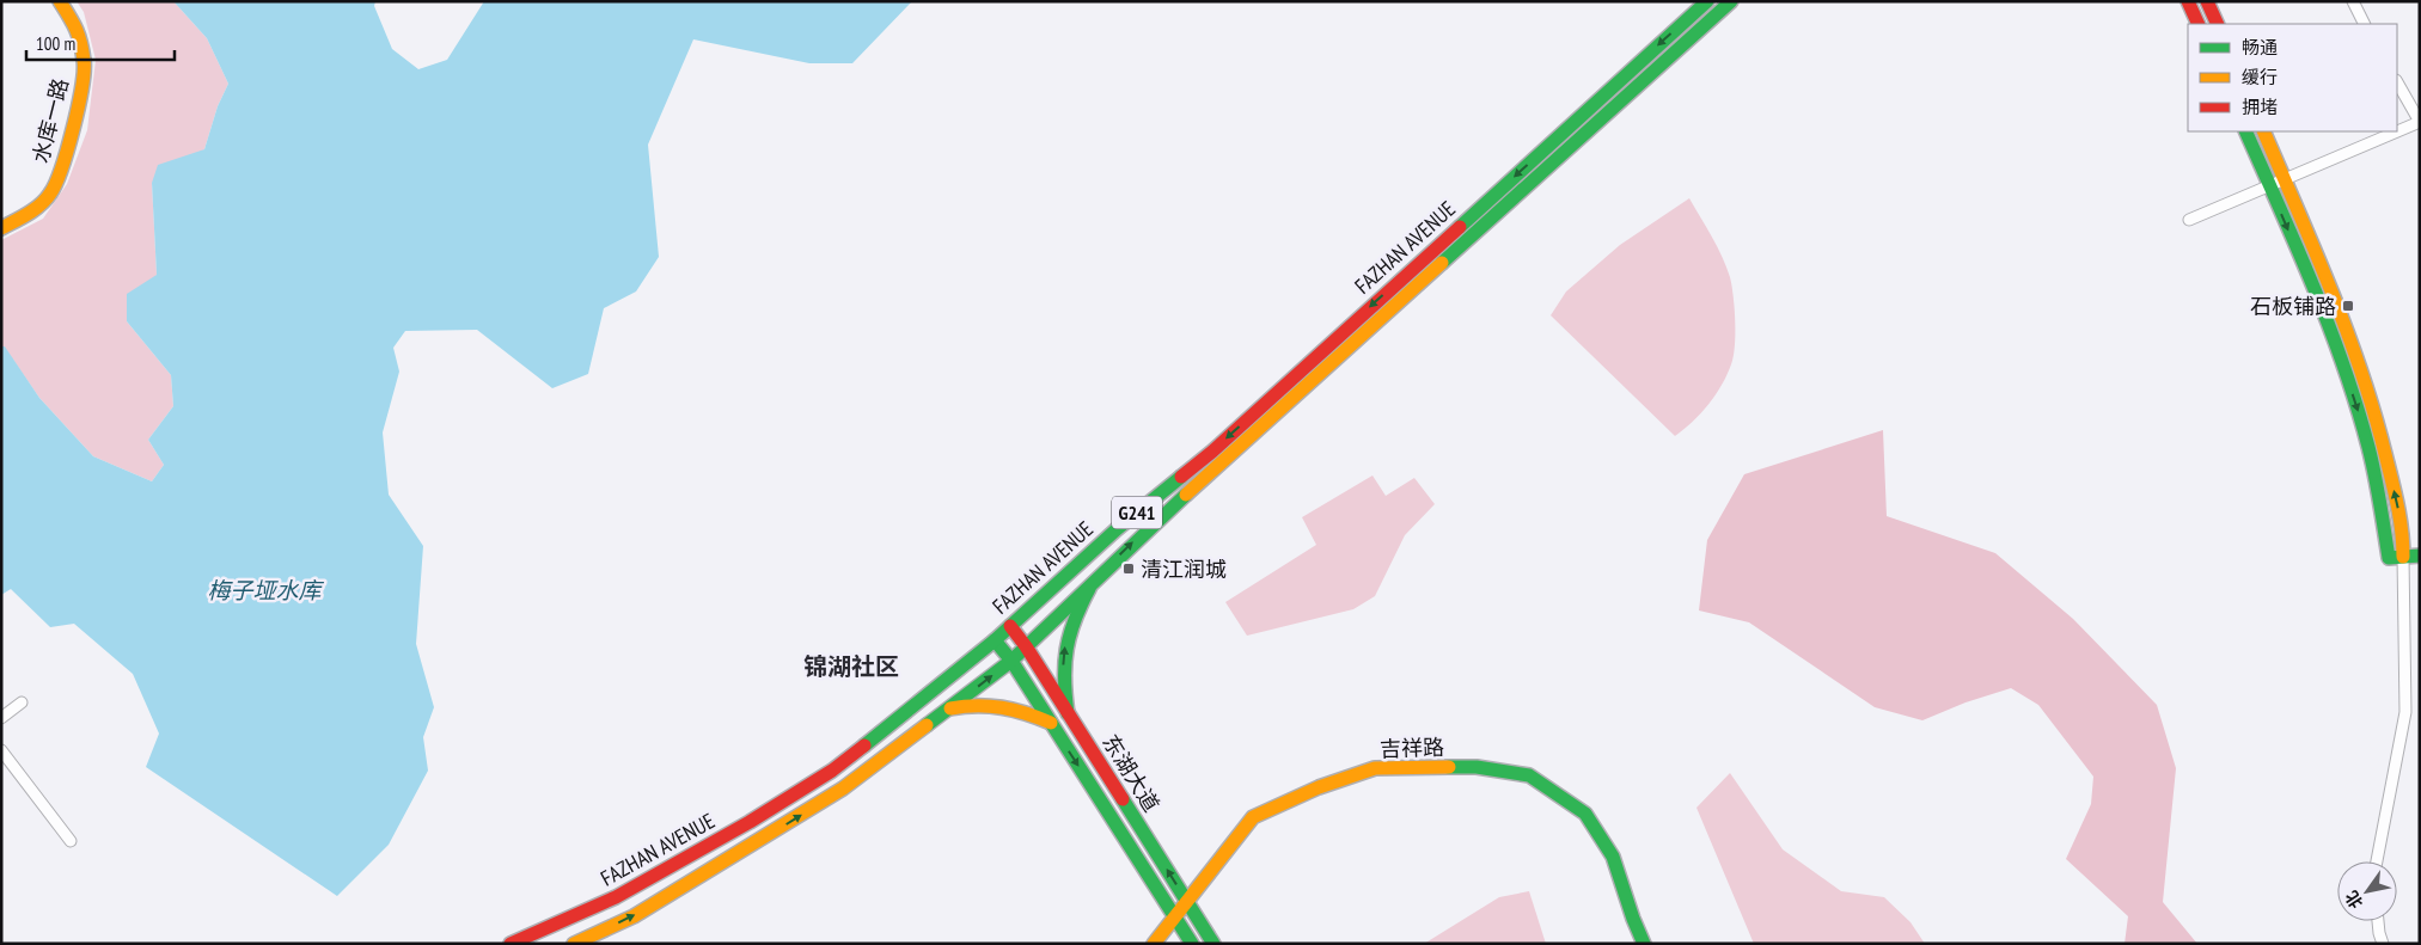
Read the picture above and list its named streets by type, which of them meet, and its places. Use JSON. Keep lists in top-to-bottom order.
{
  "streets": {
    "main road": [
      "水库一路",
      "FAZHAN AVENUE",
      "G241",
      "吉祥路",
      "东湖大道"
    ]
  },
  "crossings": [
    ["FAZHAN AVENUE", "东湖大道"],
    ["吉祥路", "东湖大道"]
  ],
  "districts": ["锦湖社区"],
  "water": ["梅子垭水库"],
  "places": {
    "transit": ["石板铺路", "清江润城"]
  },
  "legend": ["畅通", "缓行", "拥堵"],
  "scale_bar": "100 m",
  "north": "bottom left"
}
